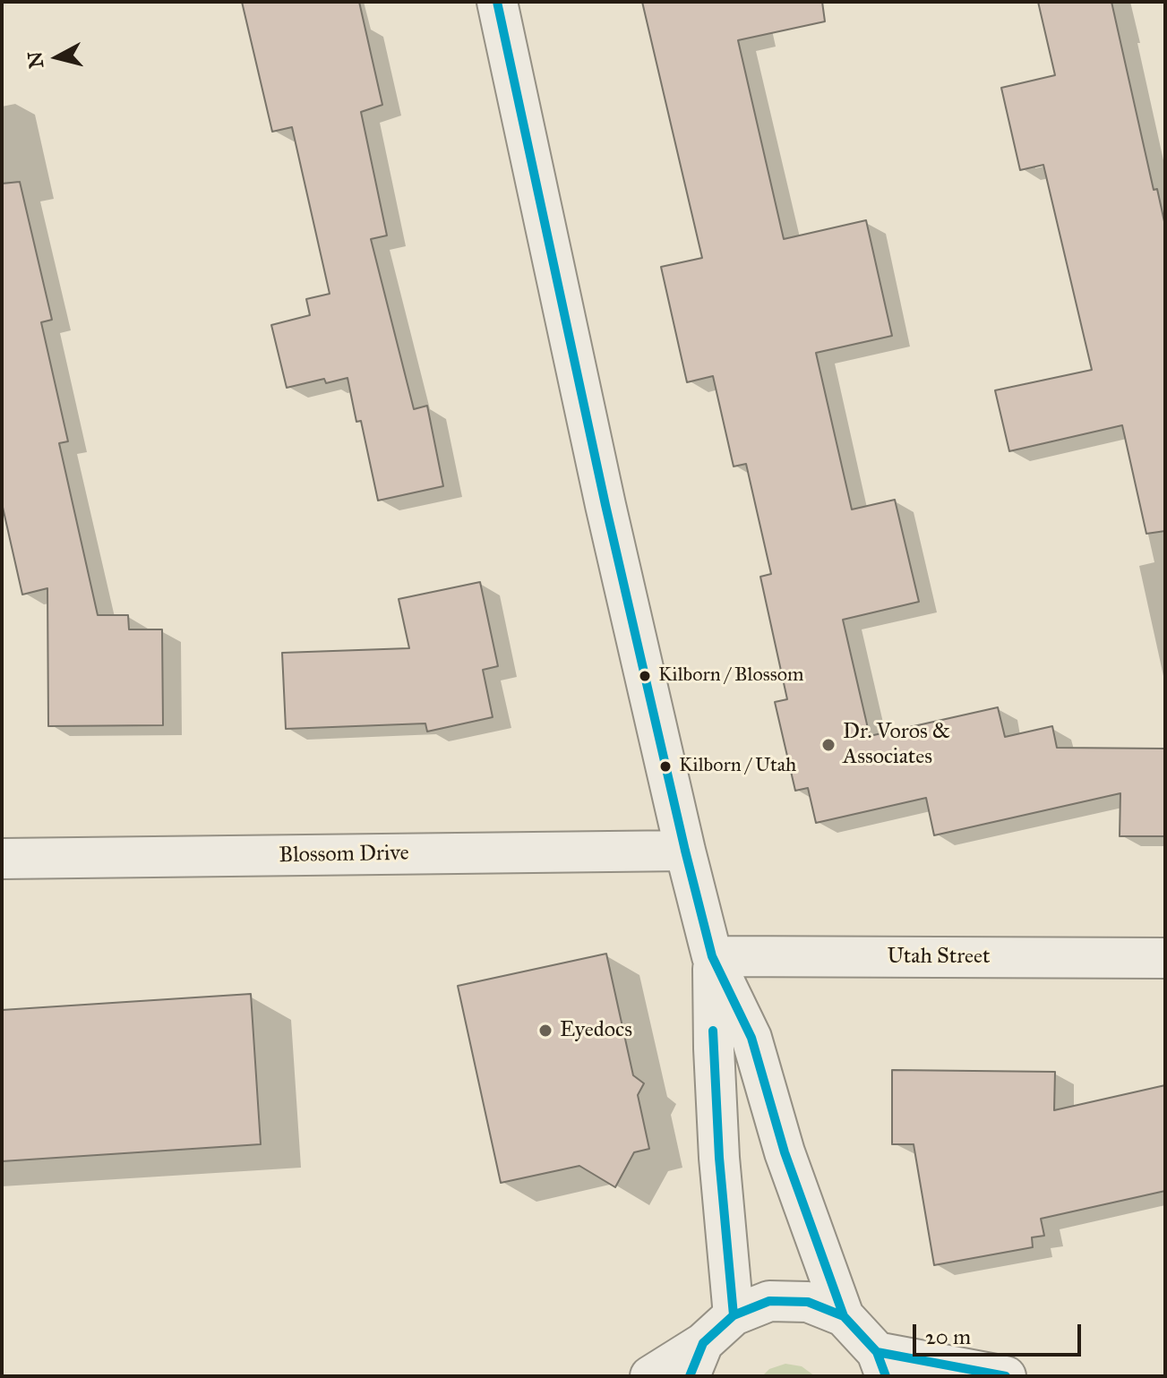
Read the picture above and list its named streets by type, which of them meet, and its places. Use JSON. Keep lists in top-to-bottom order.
{
  "streets": {
    "street": ["Blossom Drive", "Utah Street"]
  },
  "places": [
    "Kilborn / Blossom",
    "Dr. Voros & Associates",
    "Kilborn / Utah",
    "Eyedocs"
  ],
  "scale_bar": "20 m",
  "north": "left"
}
